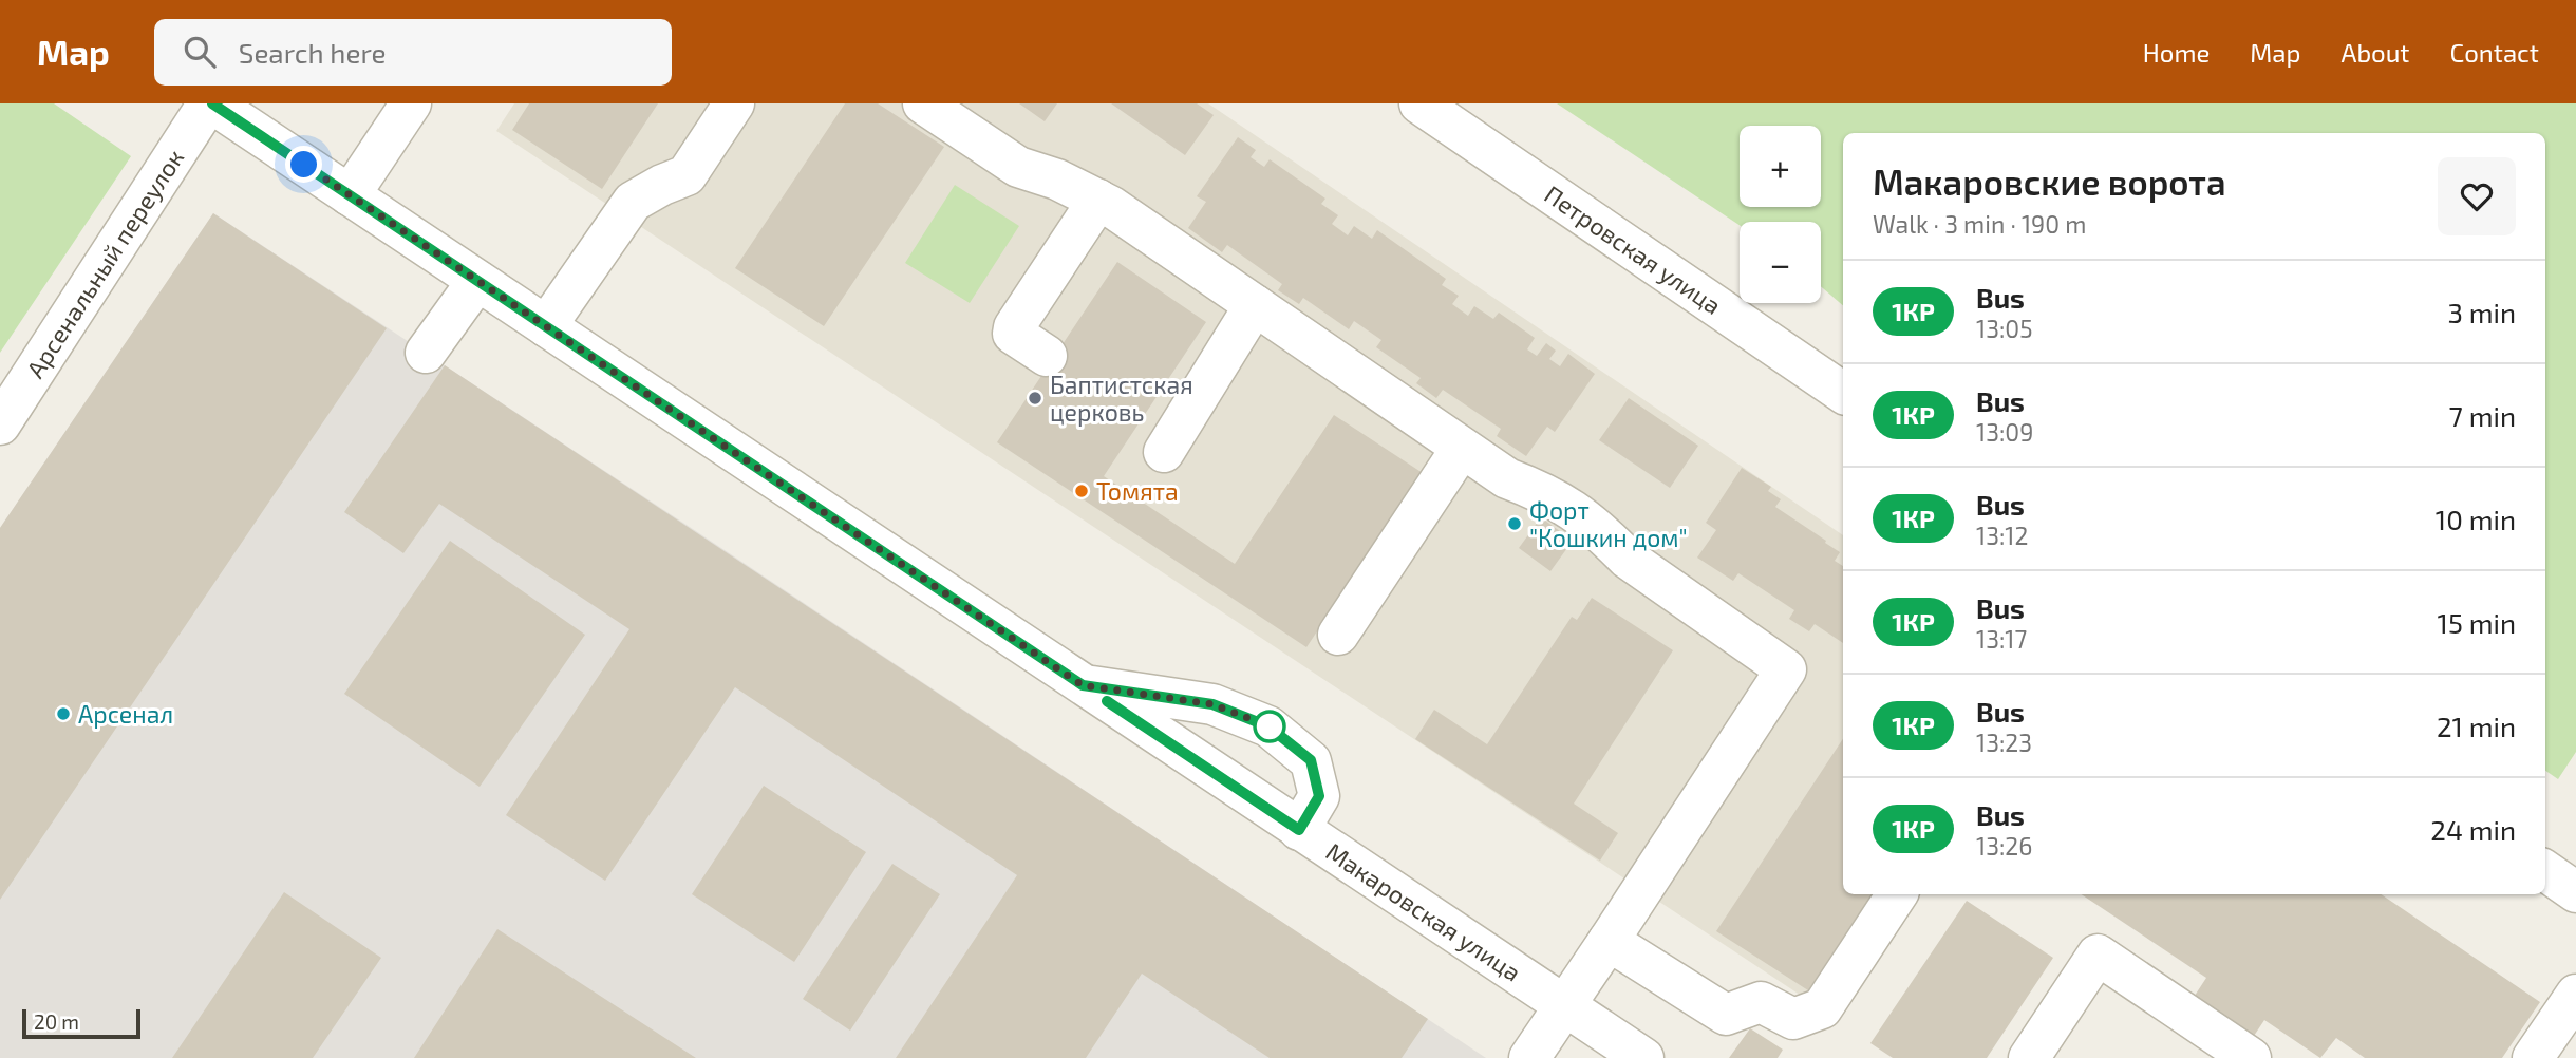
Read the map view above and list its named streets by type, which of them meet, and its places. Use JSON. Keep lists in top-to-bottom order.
{
  "streets": {
    "street": ["Петровская улица", "Арсенальный переулок", "Макаровская улица"]
  },
  "crossings": [
    ["Арсенальный переулок", "Макаровская улица"]
  ],
  "places": [
    "Баптистская церковь",
    "Томята",
    "Форт \"Кошкин дом\"",
    "Арсенал"
  ],
  "lines": ["bus line 1КР"],
  "scale_bar": "20 m",
  "page": {
    "header": "Map",
    "search": "Search here",
    "nav": [
      "Home",
      "Map",
      "About",
      "Contact"
    ],
    "map_buttons": ["+", "−"],
    "heading": ["Макаровские ворота", "Walk · 3 min · 190 m"],
    "list": [
      {
        "mark": "1КР",
        "name": "Bus",
        "note": "13:05",
        "value": "3 min"
      },
      {
        "mark": "1КР",
        "name": "Bus",
        "note": "13:09",
        "value": "7 min"
      },
      {
        "mark": "1КР",
        "name": "Bus",
        "note": "13:12",
        "value": "10 min"
      },
      {
        "mark": "1КР",
        "name": "Bus",
        "note": "13:17",
        "value": "15 min"
      },
      {
        "mark": "1КР",
        "name": "Bus",
        "note": "13:23",
        "value": "21 min"
      },
      {
        "mark": "1КР",
        "name": "Bus",
        "note": "13:26",
        "value": "24 min"
      }
    ],
    "scale": "20 m"
  }
}
